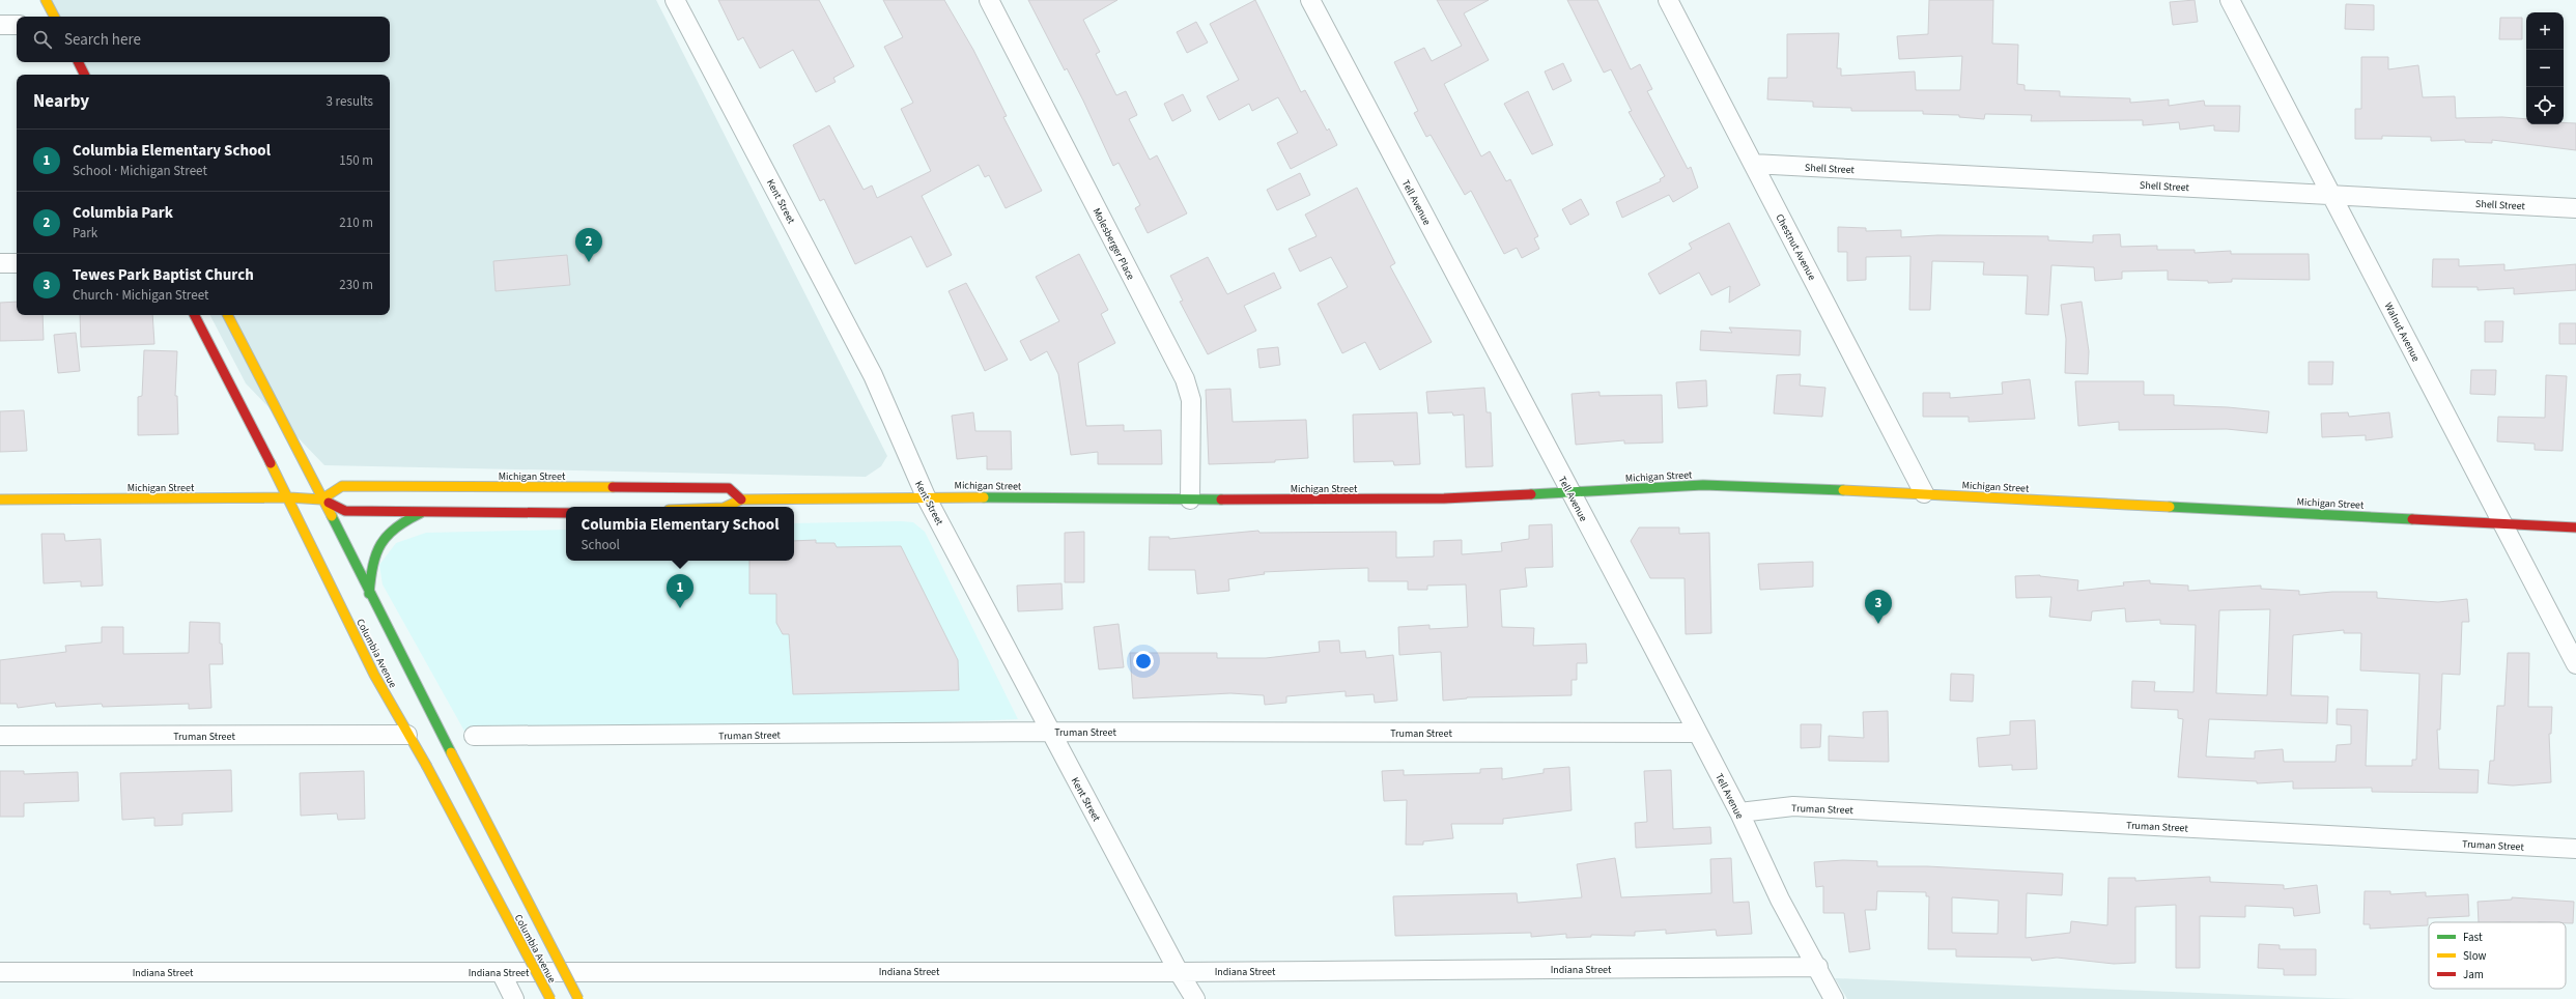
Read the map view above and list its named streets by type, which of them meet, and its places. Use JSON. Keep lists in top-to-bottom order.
{
  "streets": {
    "main road": ["Michigan Street", "Columbia Avenue"],
    "street": [
      "Shell Street",
      "Kent Street",
      "Tell Avenue",
      "Molesberger Place",
      "Chestnut Avenue",
      "Walnut Avenue",
      "Truman Street",
      "Indiana Street"
    ]
  },
  "crossings": [
    ["Shell Street", "Chestnut Avenue"],
    ["Shell Street", "Walnut Avenue"],
    ["Kent Street", "Michigan Street"],
    ["Kent Street", "Truman Street"],
    ["Kent Street", "Indiana Street"],
    ["Tell Avenue", "Michigan Street"],
    ["Tell Avenue", "Truman Street"],
    ["Tell Avenue", "Indiana Street"],
    ["Molesberger Place", "Michigan Street"],
    ["Chestnut Avenue", "Michigan Street"],
    ["Walnut Avenue", "Michigan Street"],
    ["Michigan Street", "Columbia Avenue"],
    ["Columbia Avenue", "Truman Street"]
  ],
  "legend": ["Fast", "Slow", "Jam"],
  "page": {
    "map_buttons": ["+", "−"],
    "search": "Search here",
    "heading": ["Nearby", "3 results"],
    "list": [
      {
        "mark": "1",
        "name": "Columbia Elementary School",
        "note": "School · Michigan Street",
        "value": "150 m"
      },
      {
        "mark": "2",
        "name": "Columbia Park",
        "note": "Park",
        "value": "210 m"
      },
      {
        "mark": "3",
        "name": "Tewes Park Baptist Church",
        "note": "Church · Michigan Street",
        "value": "230 m"
      }
    ],
    "pins": ["2", "1", "3"],
    "popup": ["Columbia Elementary School", "School"]
  }
}
